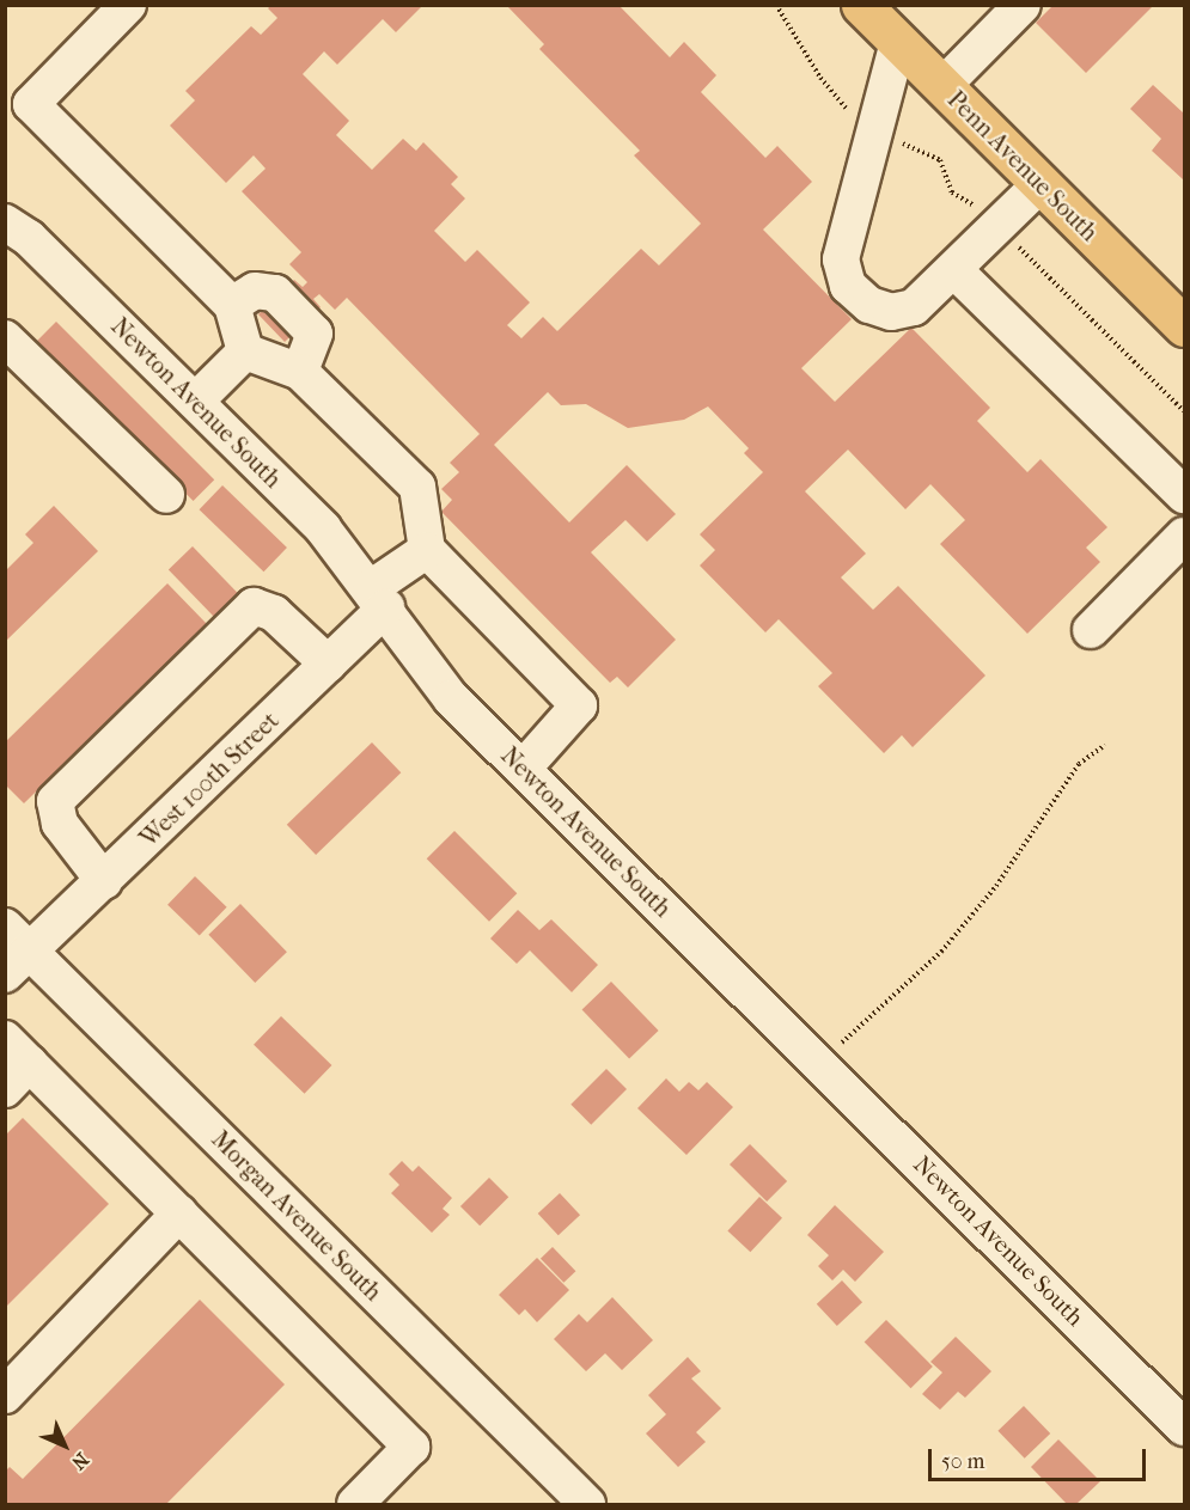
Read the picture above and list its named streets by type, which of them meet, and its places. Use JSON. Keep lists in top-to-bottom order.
{
  "streets": {
    "main road": ["Penn Avenue South"],
    "street": ["Newton Avenue South", "West 100th Street", "Morgan Avenue South"]
  },
  "crossings": [
    ["Newton Avenue South", "West 100th Street"],
    ["West 100th Street", "Morgan Avenue South"]
  ],
  "scale_bar": "50 m",
  "north": "bottom right"
}
